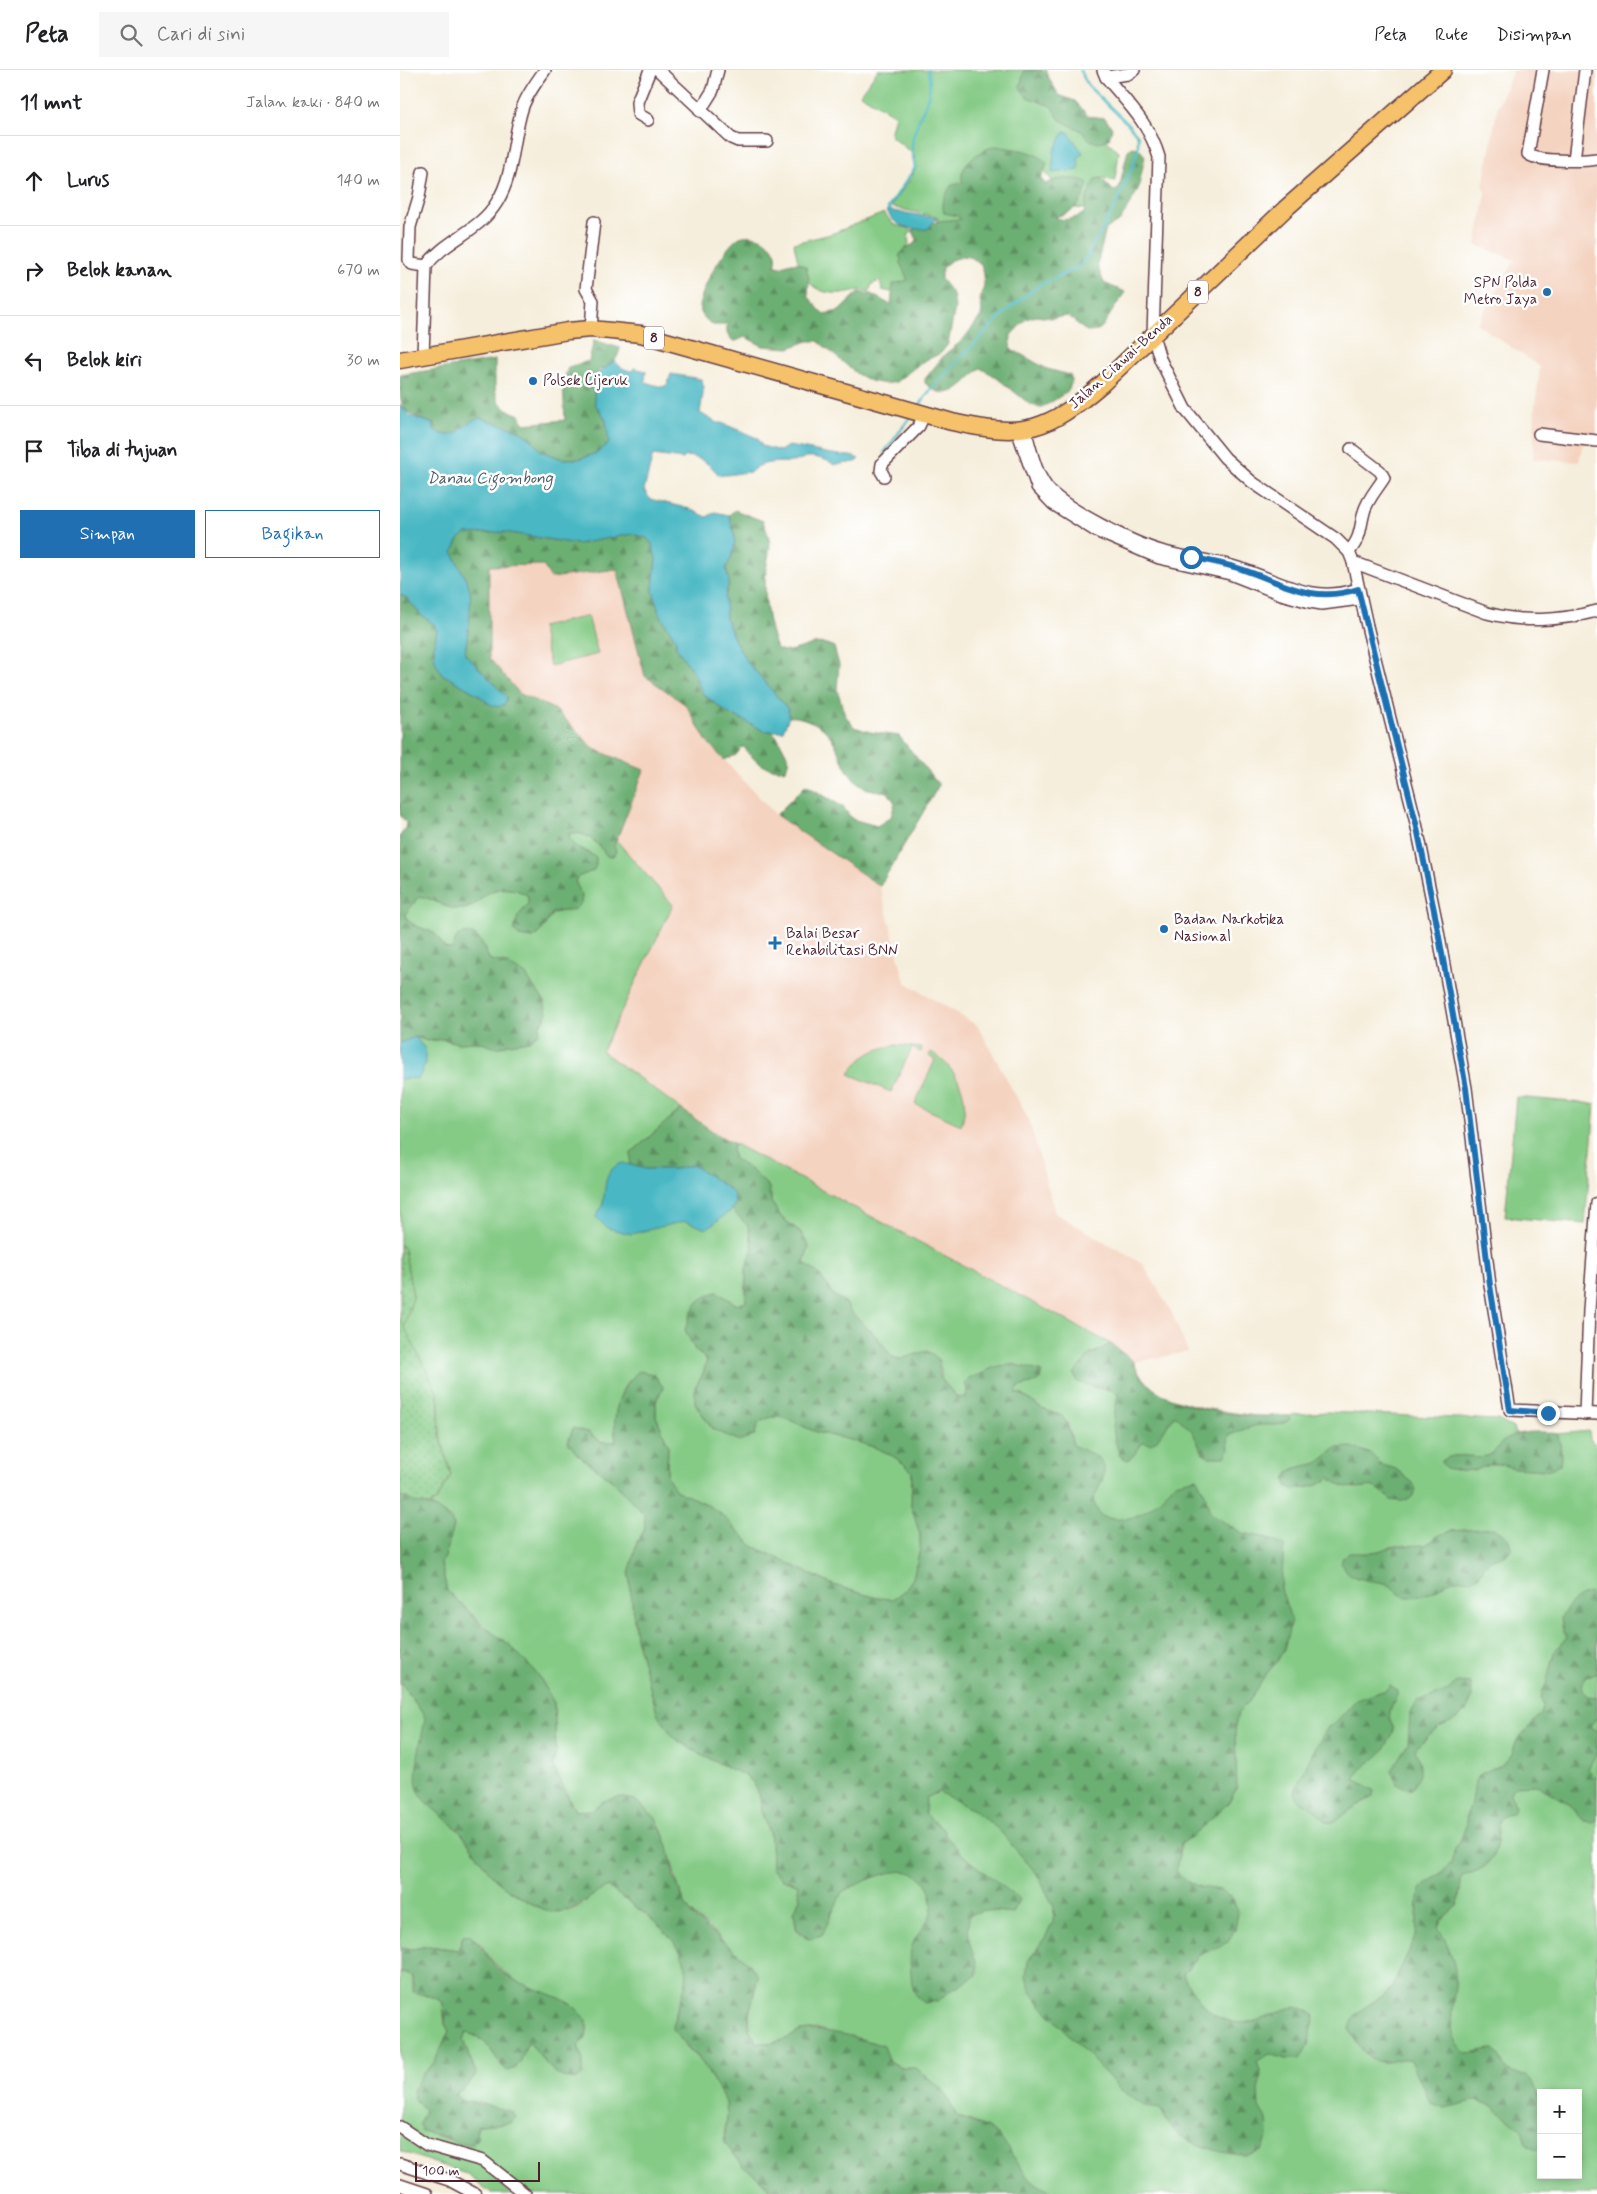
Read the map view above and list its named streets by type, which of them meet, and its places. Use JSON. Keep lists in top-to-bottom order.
{
  "streets": {
    "highway": ["8", "Jalan Ciawai-Benda"]
  },
  "crossings": [
    ["8", "Jalan Ciawai-Benda"]
  ],
  "water": ["Danau Cigombong"],
  "places": {
    "other": ["SPN Polda Metro Jaya", "Polsek Cijeruk", "Badan Narkotika Nasional"],
    "health": ["Balai Besar Rehabilitasi BNN"]
  },
  "scale_bar": "100 m",
  "page": {
    "header": "Peta",
    "search": "Cari di sini",
    "nav": ["Peta", "Rute", "Disimpan"],
    "heading": ["11 mnt", "Jalan kaki · 840 m"],
    "list": [
      ["Lurus", "140 m"],
      ["Belok kanan", "670 m"],
      ["Belok kiri", "30 m"],
      "Tiba di tujuan"
    ],
    "buttons": ["Simpan", "Bagikan"],
    "map_buttons": ["+", "−"],
    "scale": "100 m"
  }
}
